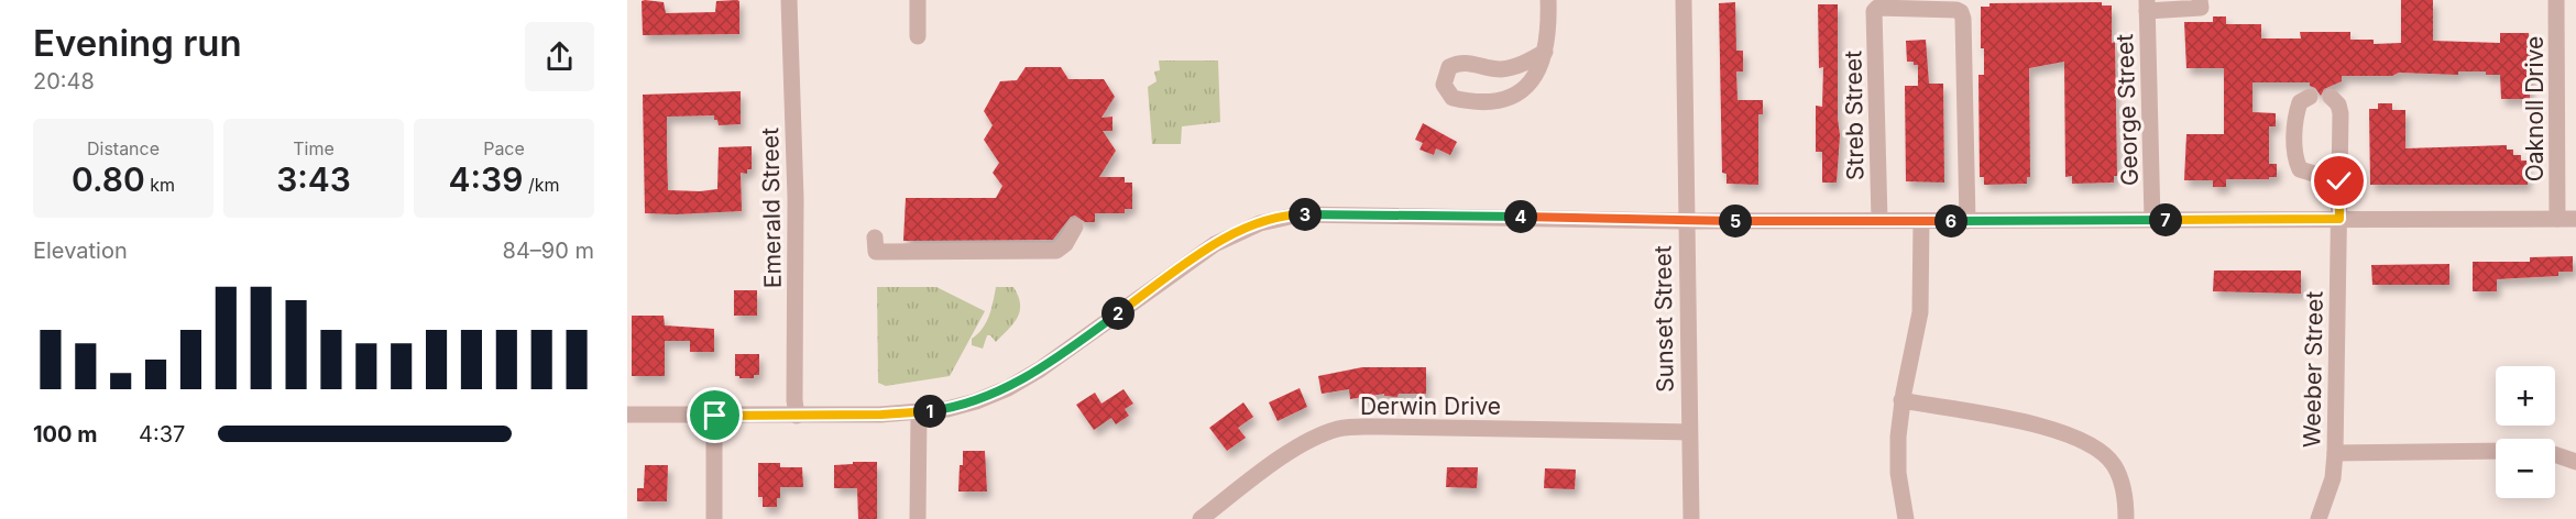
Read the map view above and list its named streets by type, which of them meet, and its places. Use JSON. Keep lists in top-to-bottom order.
{
  "streets": {
    "street": [
      "Oaknoll Drive",
      "George Street",
      "Streb Street",
      "Emerald Street",
      "Sunset Street",
      "Weeber Street",
      "Derwin Drive"
    ]
  },
  "crossings": [
    ["Sunset Street", "Derwin Drive"]
  ],
  "page": {
    "heading": ["Evening run", "20:48"],
    "stats": [
      ["Distance", "0.80 km"],
      ["Time", "3:43"],
      ["Pace", "4:39 /km"]
    ],
    "pins": [
      "3",
      "4",
      "7",
      "5",
      "6",
      "2",
      "1"
    ],
    "chart": ["Elevation", "84–90 m"],
    "map_buttons": ["+", "−"],
    "list": [
      {
        "name": "100 m",
        "note": "4:37"
      }
    ]
  }
}
